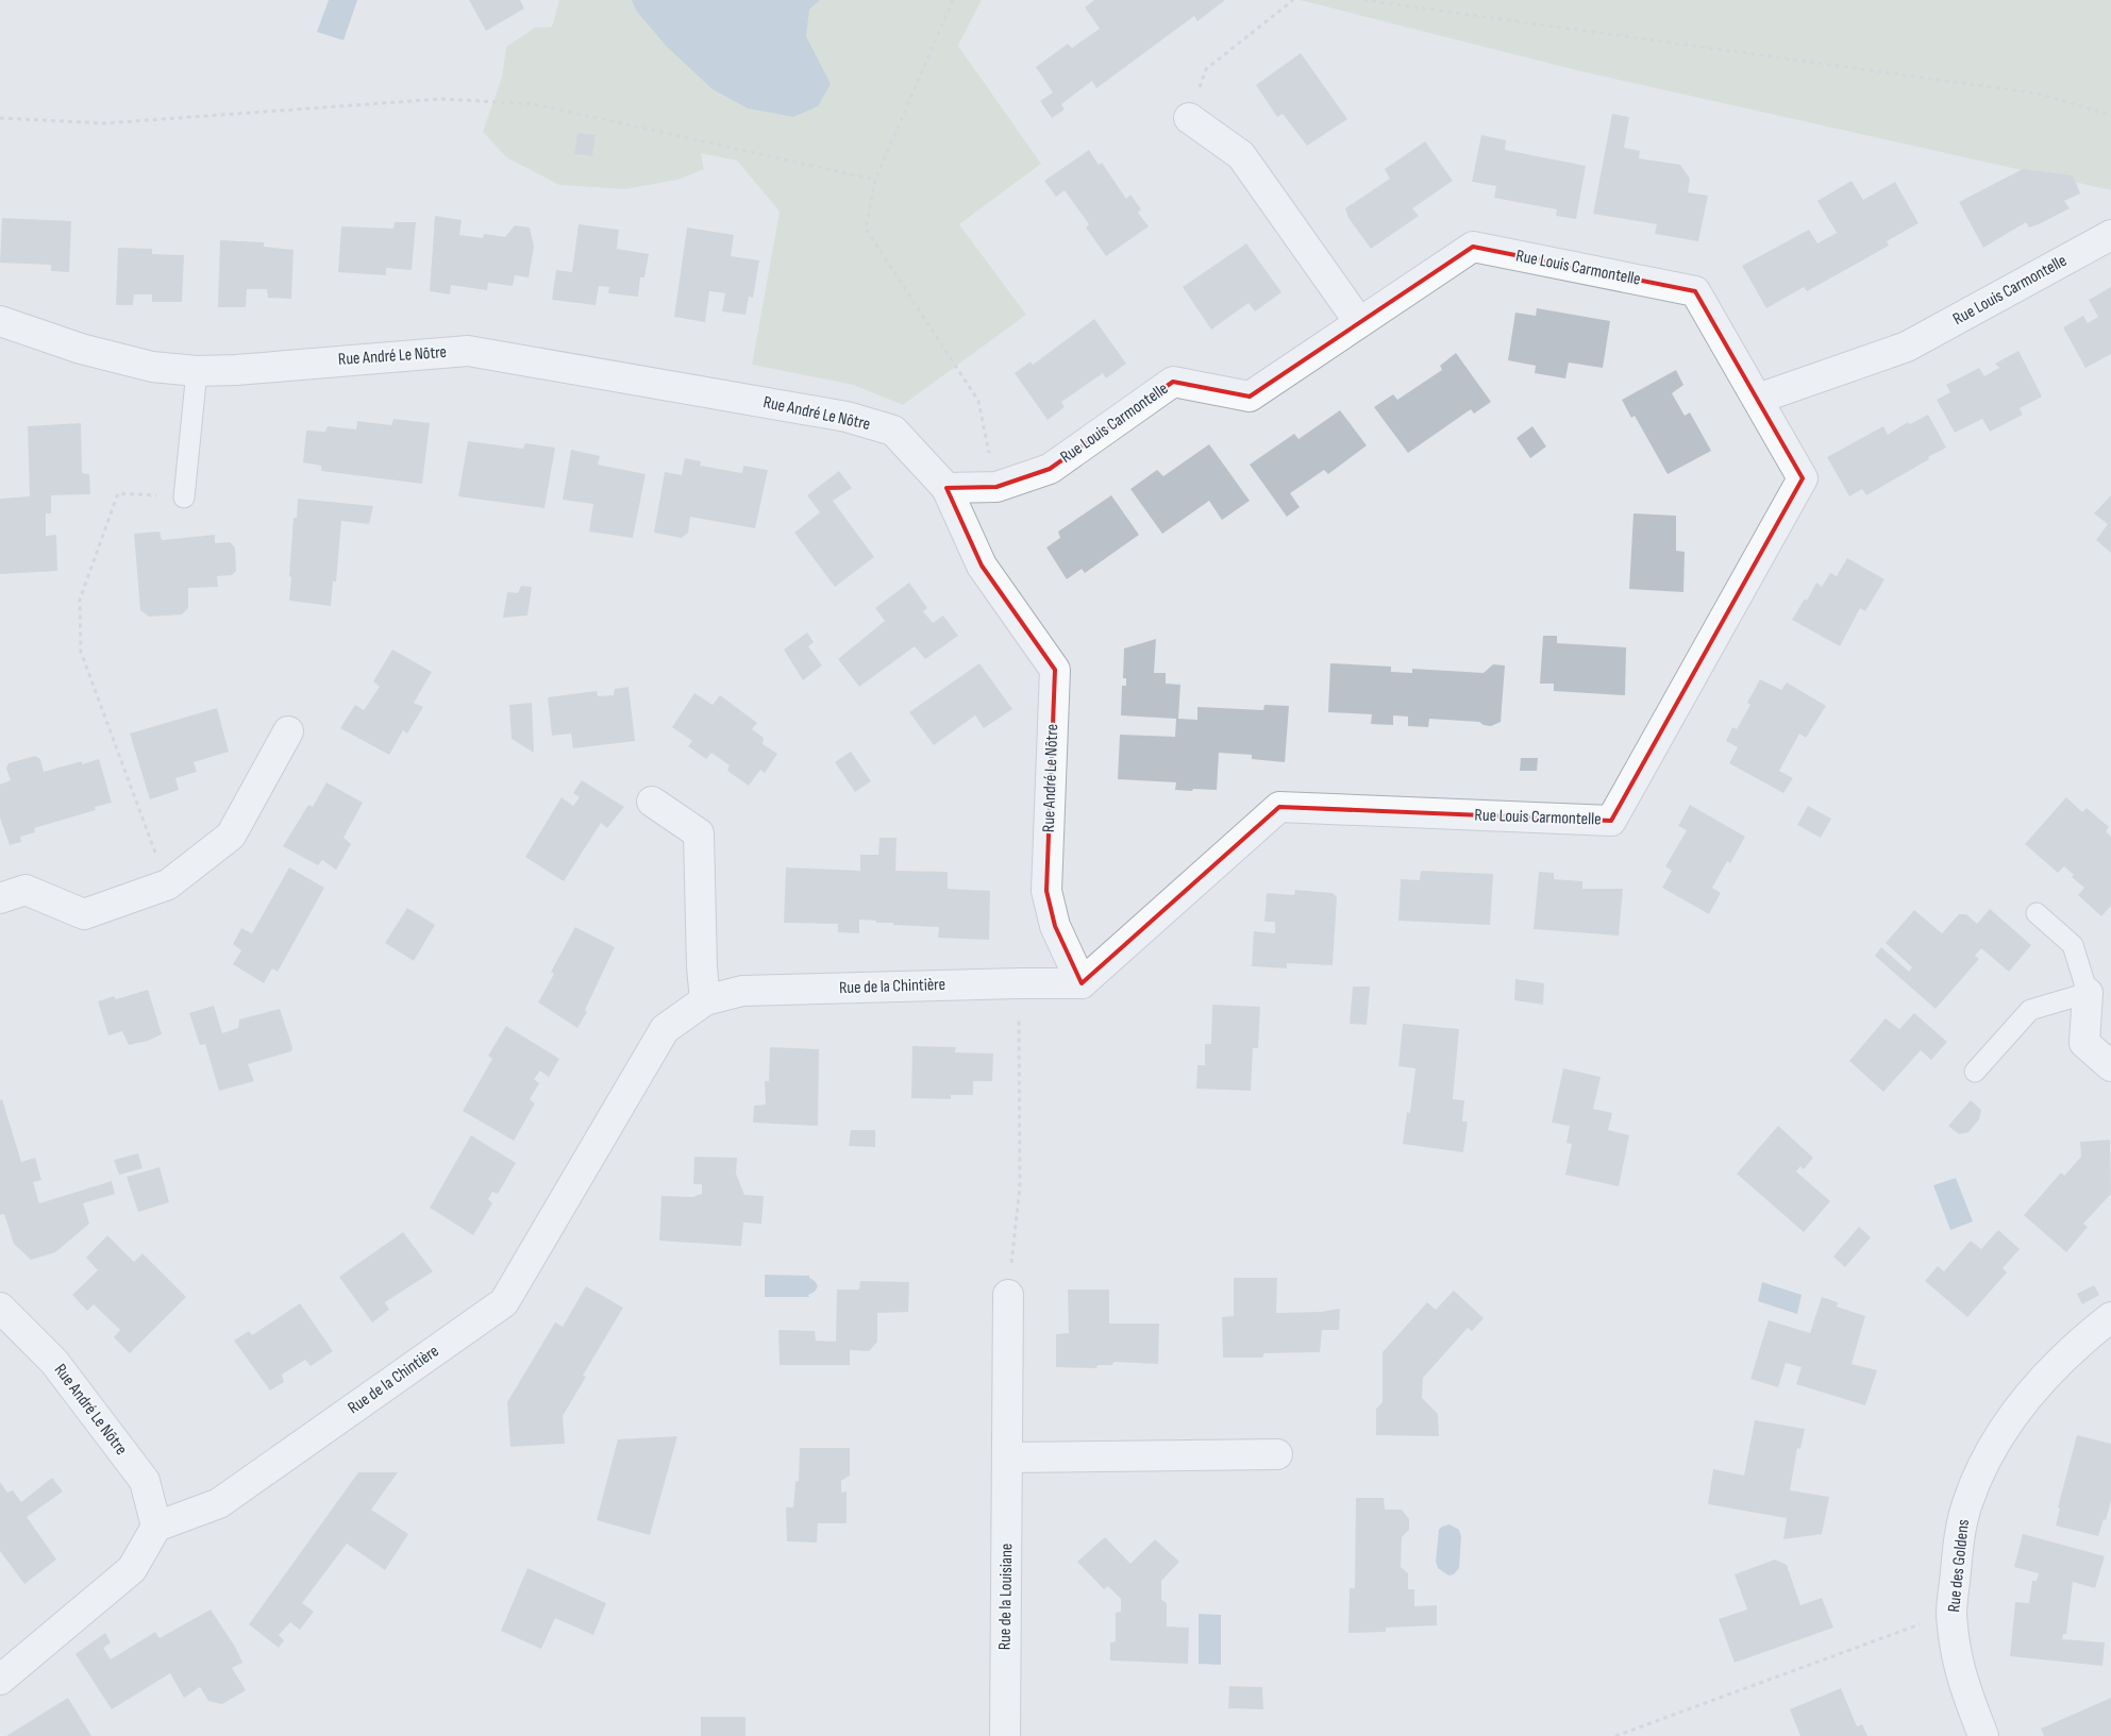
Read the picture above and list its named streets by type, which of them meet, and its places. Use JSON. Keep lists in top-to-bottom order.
{
  "streets": {
    "street": [
      "Rue Louis Carmontelle",
      "Rue André Le Nôtre",
      "Rue de la Chintière",
      "Rue des Goldens",
      "Rue de la Louisiane"
    ]
  },
  "crossings": [
    ["Rue Louis Carmontelle", "Rue André Le Nôtre"],
    ["Rue Louis Carmontelle", "Rue de la Chintière"],
    ["Rue André Le Nôtre", "Rue de la Chintière"]
  ]
}
